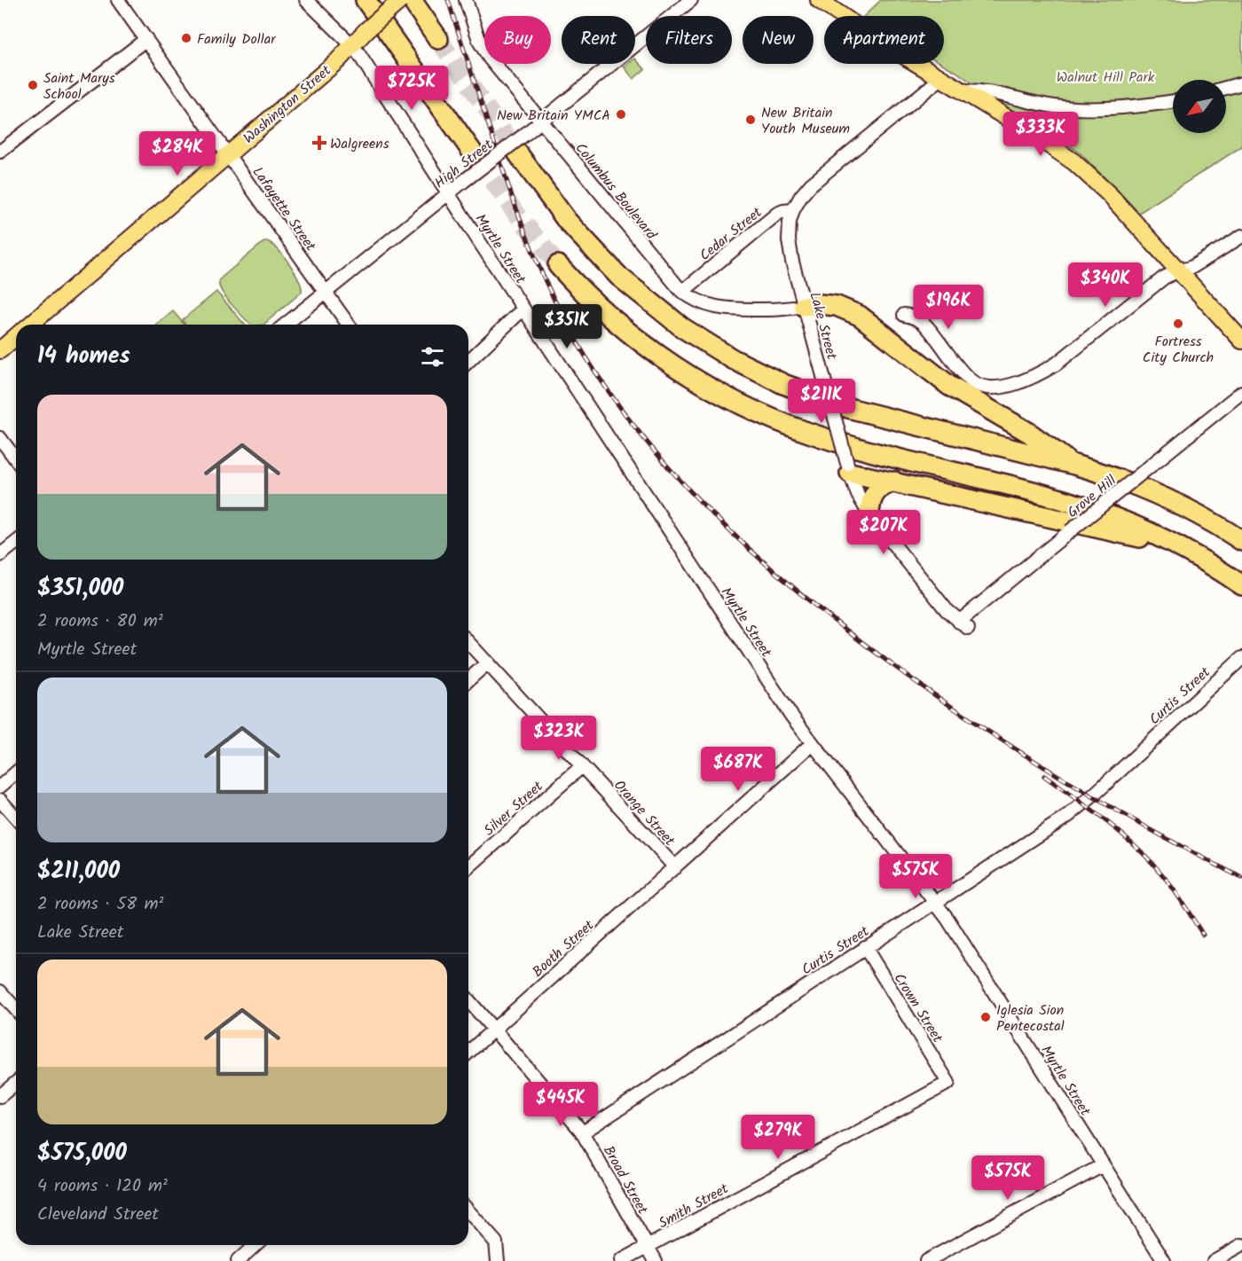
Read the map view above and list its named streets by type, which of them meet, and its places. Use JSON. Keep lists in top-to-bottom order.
{
  "streets": {
    "main road": ["Washington Street"],
    "street": [
      "High Street",
      "Columbus Boulevard",
      "Lafayette Street",
      "Cedar Street",
      "Myrtle Street",
      "Lake Street",
      "Grove Hill",
      "Curtis Street",
      "Silver Street",
      "Orange Street",
      "Booth Street",
      "Crown Street",
      "Broad Street",
      "Smith Street"
    ]
  },
  "crossings": [
    ["Washington Street", "Lafayette Street"],
    ["Washington Street", "Myrtle Street"],
    ["High Street", "Columbus Boulevard"],
    ["High Street", "Lafayette Street"],
    ["High Street", "Myrtle Street"],
    ["Columbus Boulevard", "Cedar Street"],
    ["Columbus Boulevard", "Lake Street"],
    ["Cedar Street", "Lake Street"],
    ["Myrtle Street", "Curtis Street"],
    ["Myrtle Street", "Booth Street"],
    ["Lake Street", "Grove Hill"],
    ["Curtis Street", "Crown Street"],
    ["Curtis Street", "Broad Street"],
    ["Silver Street", "Orange Street"],
    ["Orange Street", "Booth Street"],
    ["Booth Street", "Broad Street"],
    ["Crown Street", "Smith Street"],
    ["Broad Street", "Smith Street"]
  ],
  "parks": ["Walnut Hill Park"],
  "places": {
    "other": [
      "Family Dollar",
      "Saint Marys School",
      "New Britain YMCA",
      "New Britain Youth Museum",
      "Fortress City Church",
      "Iglesia Sion Pentecostal"
    ],
    "health": ["Walgreens"]
  },
  "north": "bottom left",
  "page": {
    "chip": [
      "Buy",
      "Rent",
      "Filters",
      "New",
      "Apartment"
    ],
    "price": [
      "$725K",
      "$333K",
      "$284K",
      "$340K",
      "$196K",
      "$351K",
      "$211K",
      "$207K",
      "$323K",
      "$687K",
      "$575K",
      "$445K",
      "$279K",
      "$575K"
    ],
    "heading": "14 homes",
    "list": [
      {
        "name": "$351,000",
        "note": "2 rooms · 80 m² · Myrtle Street"
      },
      {
        "name": "$211,000",
        "note": "2 rooms · 58 m² · Lake Street"
      },
      {
        "name": "$575,000",
        "note": "4 rooms · 120 m² · Cleveland Street"
      }
    ]
  }
}
